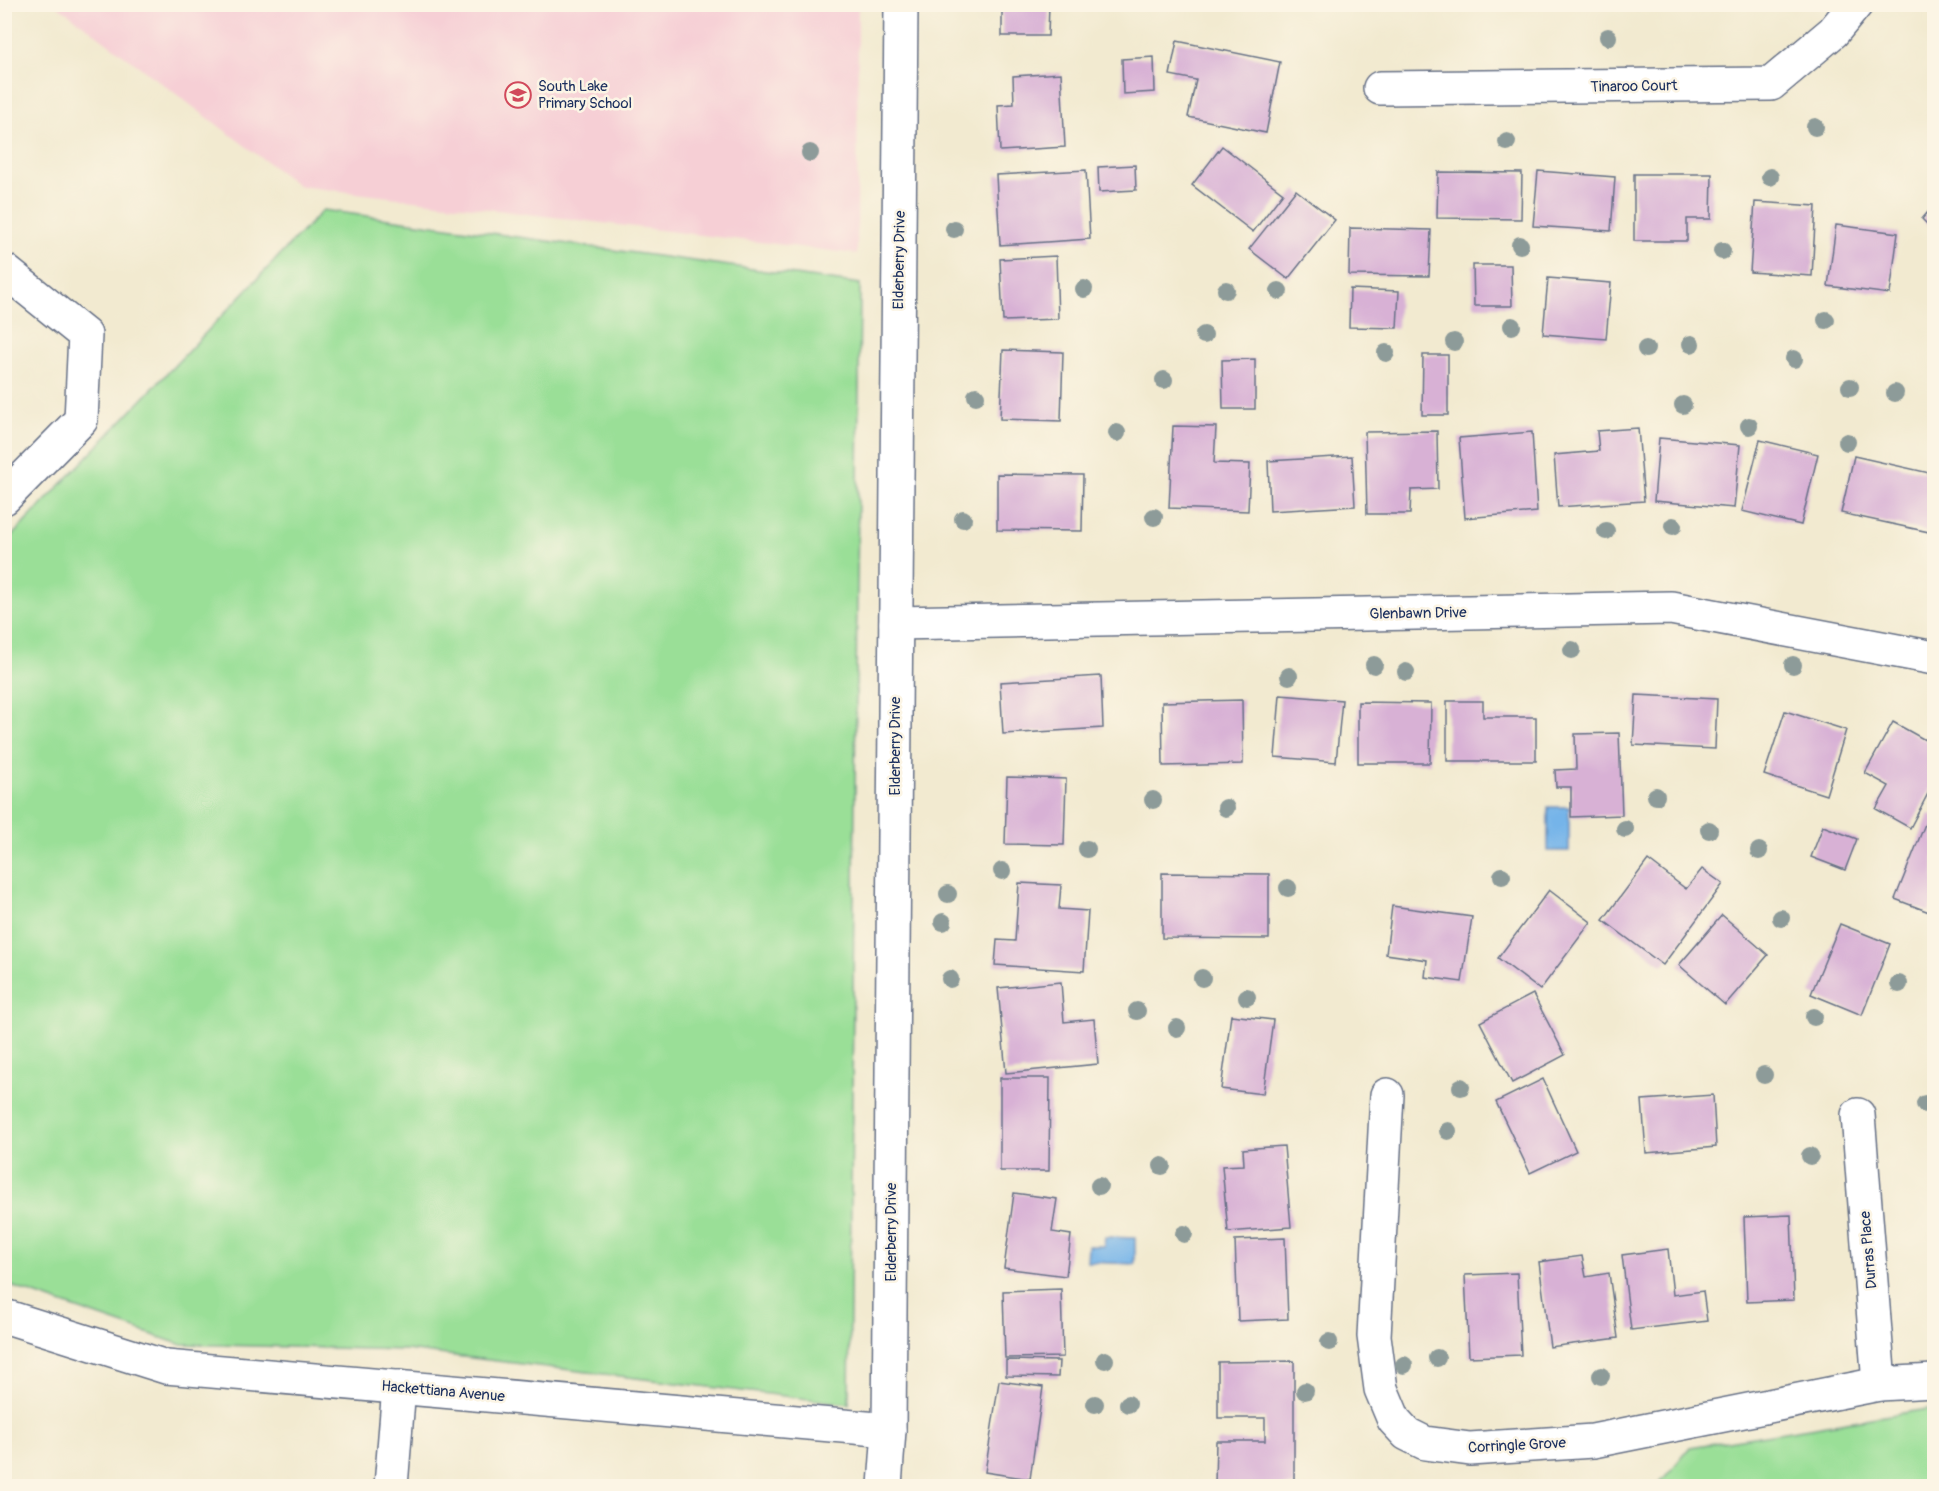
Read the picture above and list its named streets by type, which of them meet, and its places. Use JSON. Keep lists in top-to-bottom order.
{
  "streets": {
    "street": [
      "Tinaroo Court",
      "Elderberry Drive",
      "Glenbawn Drive",
      "Durras Place",
      "Hackettiana Avenue",
      "Corringle Grove"
    ]
  },
  "crossings": [
    ["Elderberry Drive", "Glenbawn Drive"],
    ["Elderberry Drive", "Hackettiana Avenue"],
    ["Durras Place", "Corringle Grove"]
  ],
  "places": {
    "school or university": ["South Lake Primary School"]
  }
}
